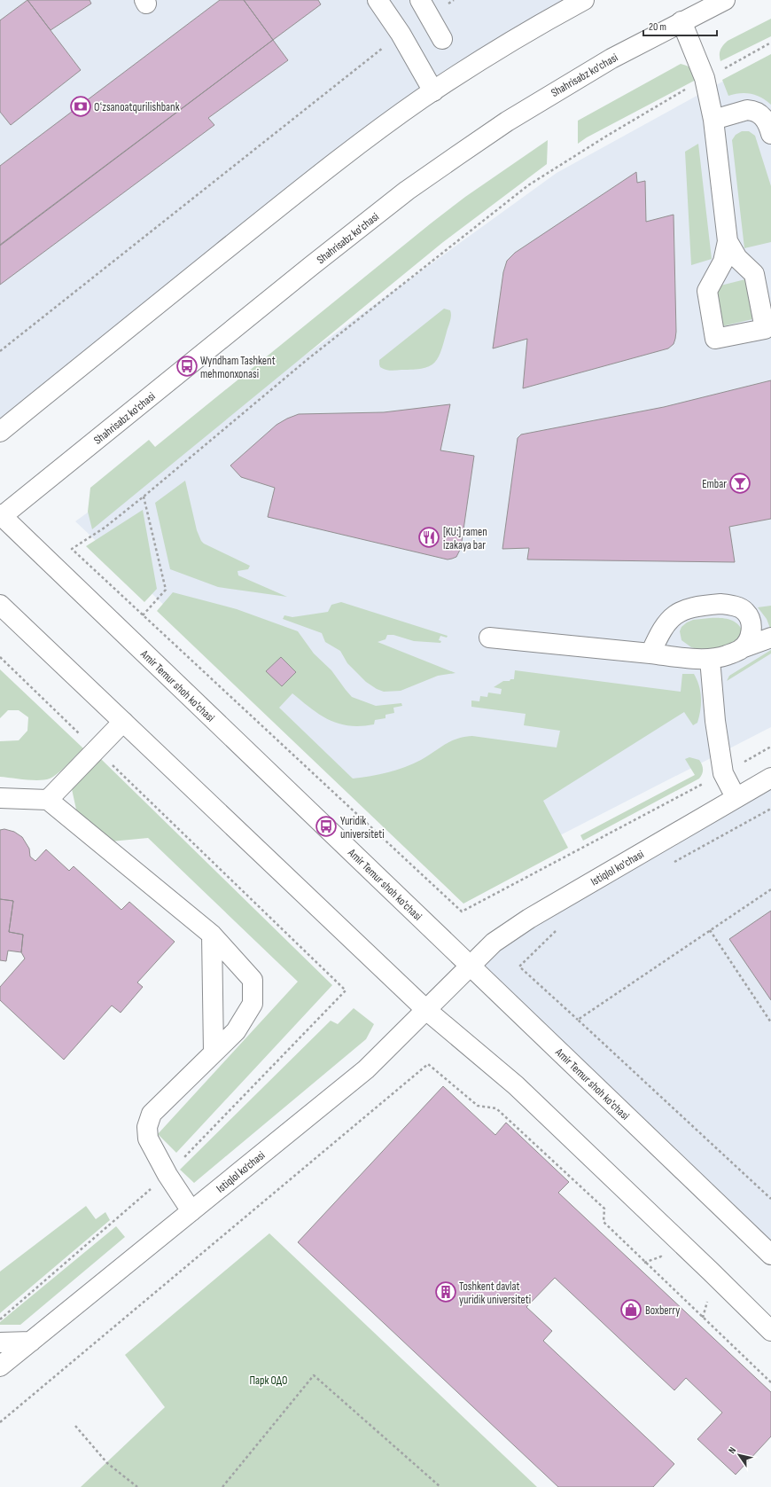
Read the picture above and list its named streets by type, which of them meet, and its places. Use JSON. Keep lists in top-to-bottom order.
{
  "streets": {
    "main road": [
      "Shahrisabz ko'chasi",
      "Amir Temur shoh ko'chasi",
      "Istiqlol ko'chasi",
      "Istiqlol ko‘chasi"
    ]
  },
  "crossings": [
    ["Shahrisabz ko'chasi", "Amir Temur shoh ko'chasi"],
    ["Amir Temur shoh ko'chasi", "Istiqlol ko'chasi"],
    ["Amir Temur shoh ko'chasi", "Istiqlol ko‘chasi"],
    ["Istiqlol ko'chasi", "Istiqlol ko‘chasi"]
  ],
  "parks": ["Парк ОДО"],
  "places": {
    "bank": ["Oʻzsanoatqurilishbank"],
    "bus stop": ["Wyndham Tashkent mehmonxonasi", "Yuridik universiteti"],
    "bar": ["Embar"],
    "restaurant": ["[KU:] ramen izakaya bar"],
    "building": ["Toshkent davlat yuridik universiteti"],
    "shop": ["Boxberry"]
  },
  "scale_bar": "20 m",
  "north": "top left"
}
